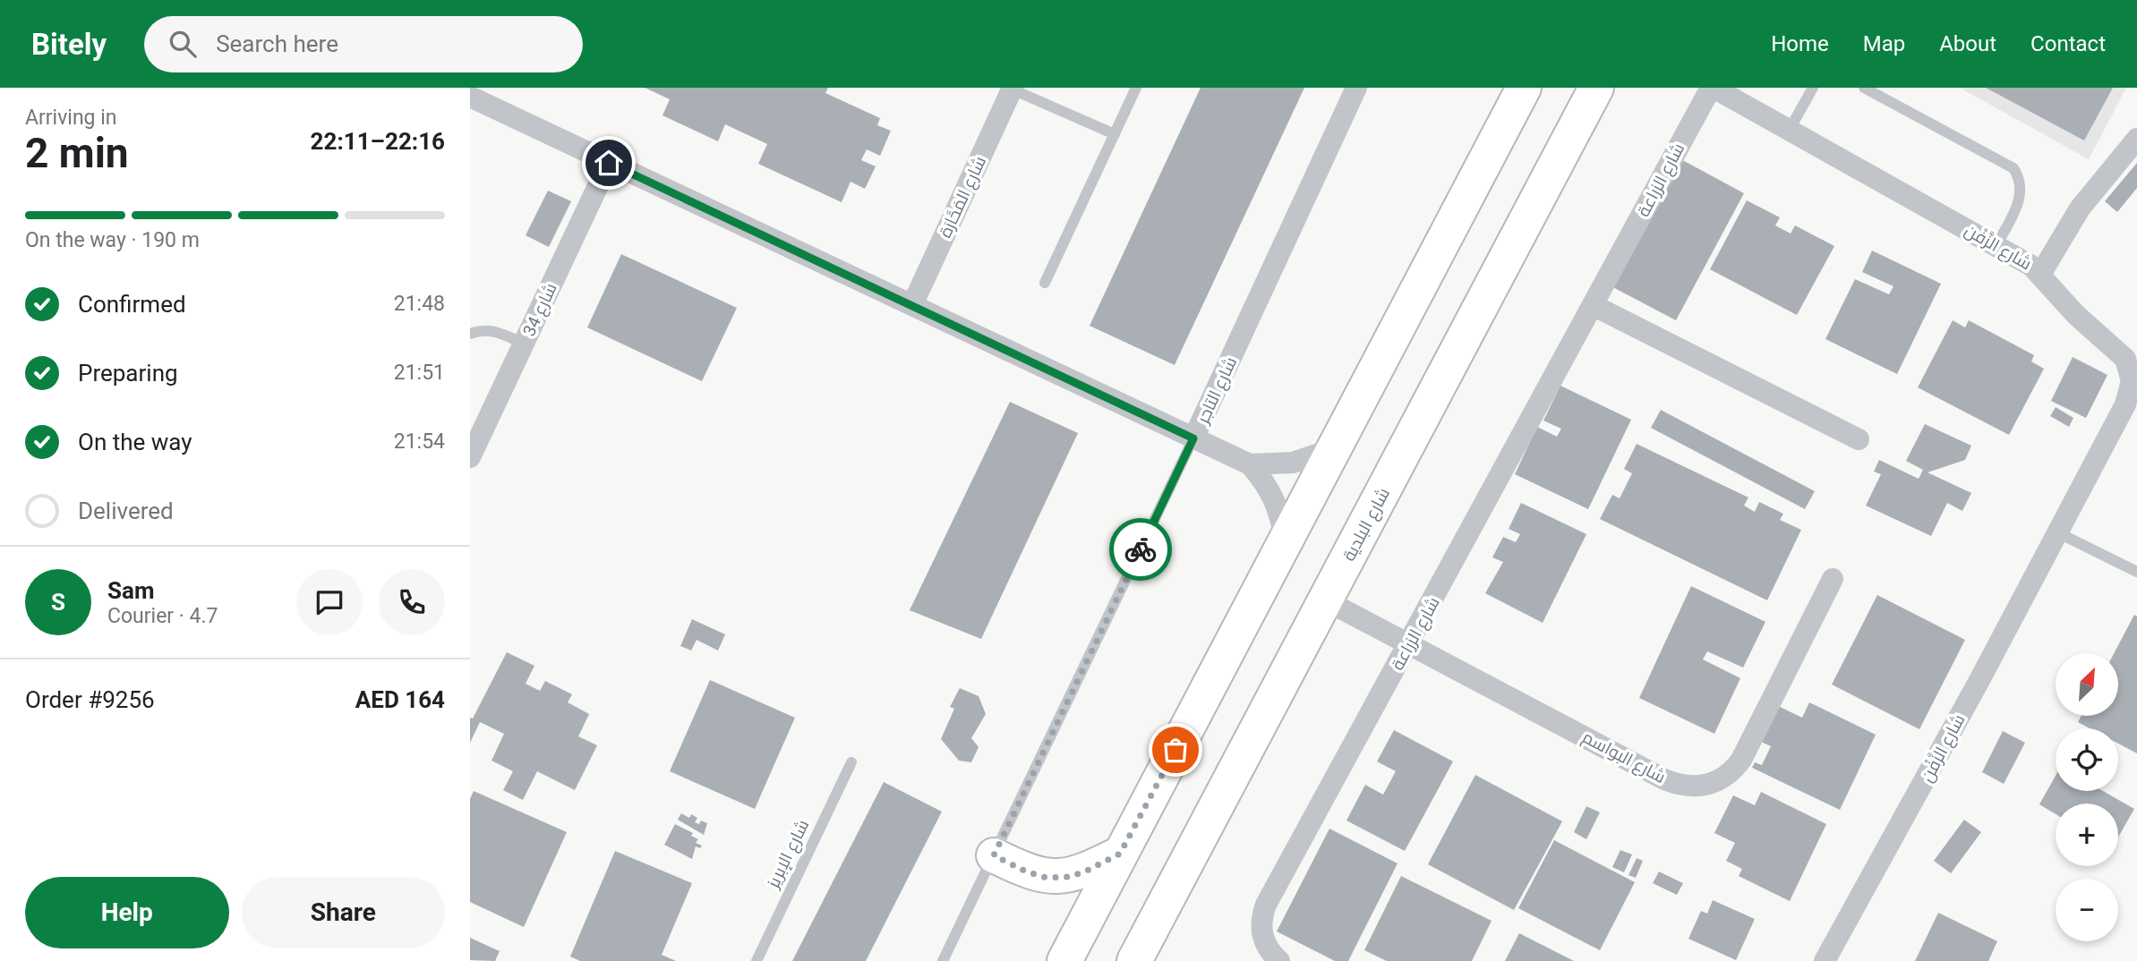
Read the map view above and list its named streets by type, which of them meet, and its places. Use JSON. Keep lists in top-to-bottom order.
{
  "streets": {
    "main road": ["شارع البلدية"],
    "street": [
      "شارع الزراعة",
      "شارع المَحَّارَة",
      "شارع الزَّفْن",
      "شارع 34",
      "شارع التاجر",
      "شارع البواسم"
    ],
    "lane": ["شارع الإبريز"]
  },
  "crossings": [
    ["شارع الزراعة", "شارع الزَّفْن"],
    ["شارع الزراعة", "شارع البواسم"],
    ["شارع البلدية", "شارع البواسم"]
  ],
  "north": "top right",
  "page": {
    "header": "Bitely",
    "search": "Search here",
    "nav": [
      "Home",
      "Map",
      "About",
      "Contact"
    ],
    "heading": ["2 min", "Arriving in", "22:11–22:16"],
    "panel": [
      "Sam",
      "Courier · 4.7",
      "Order #9256",
      "AED 164"
    ],
    "bar": "On the way · 190 m",
    "list": [
      ["Confirmed", "21:48"],
      ["Preparing", "21:51"],
      ["On the way", "21:54"],
      "Delivered"
    ],
    "round": "S",
    "map_buttons": ["+", "−"],
    "buttons": ["Help", "Share"]
  }
}
